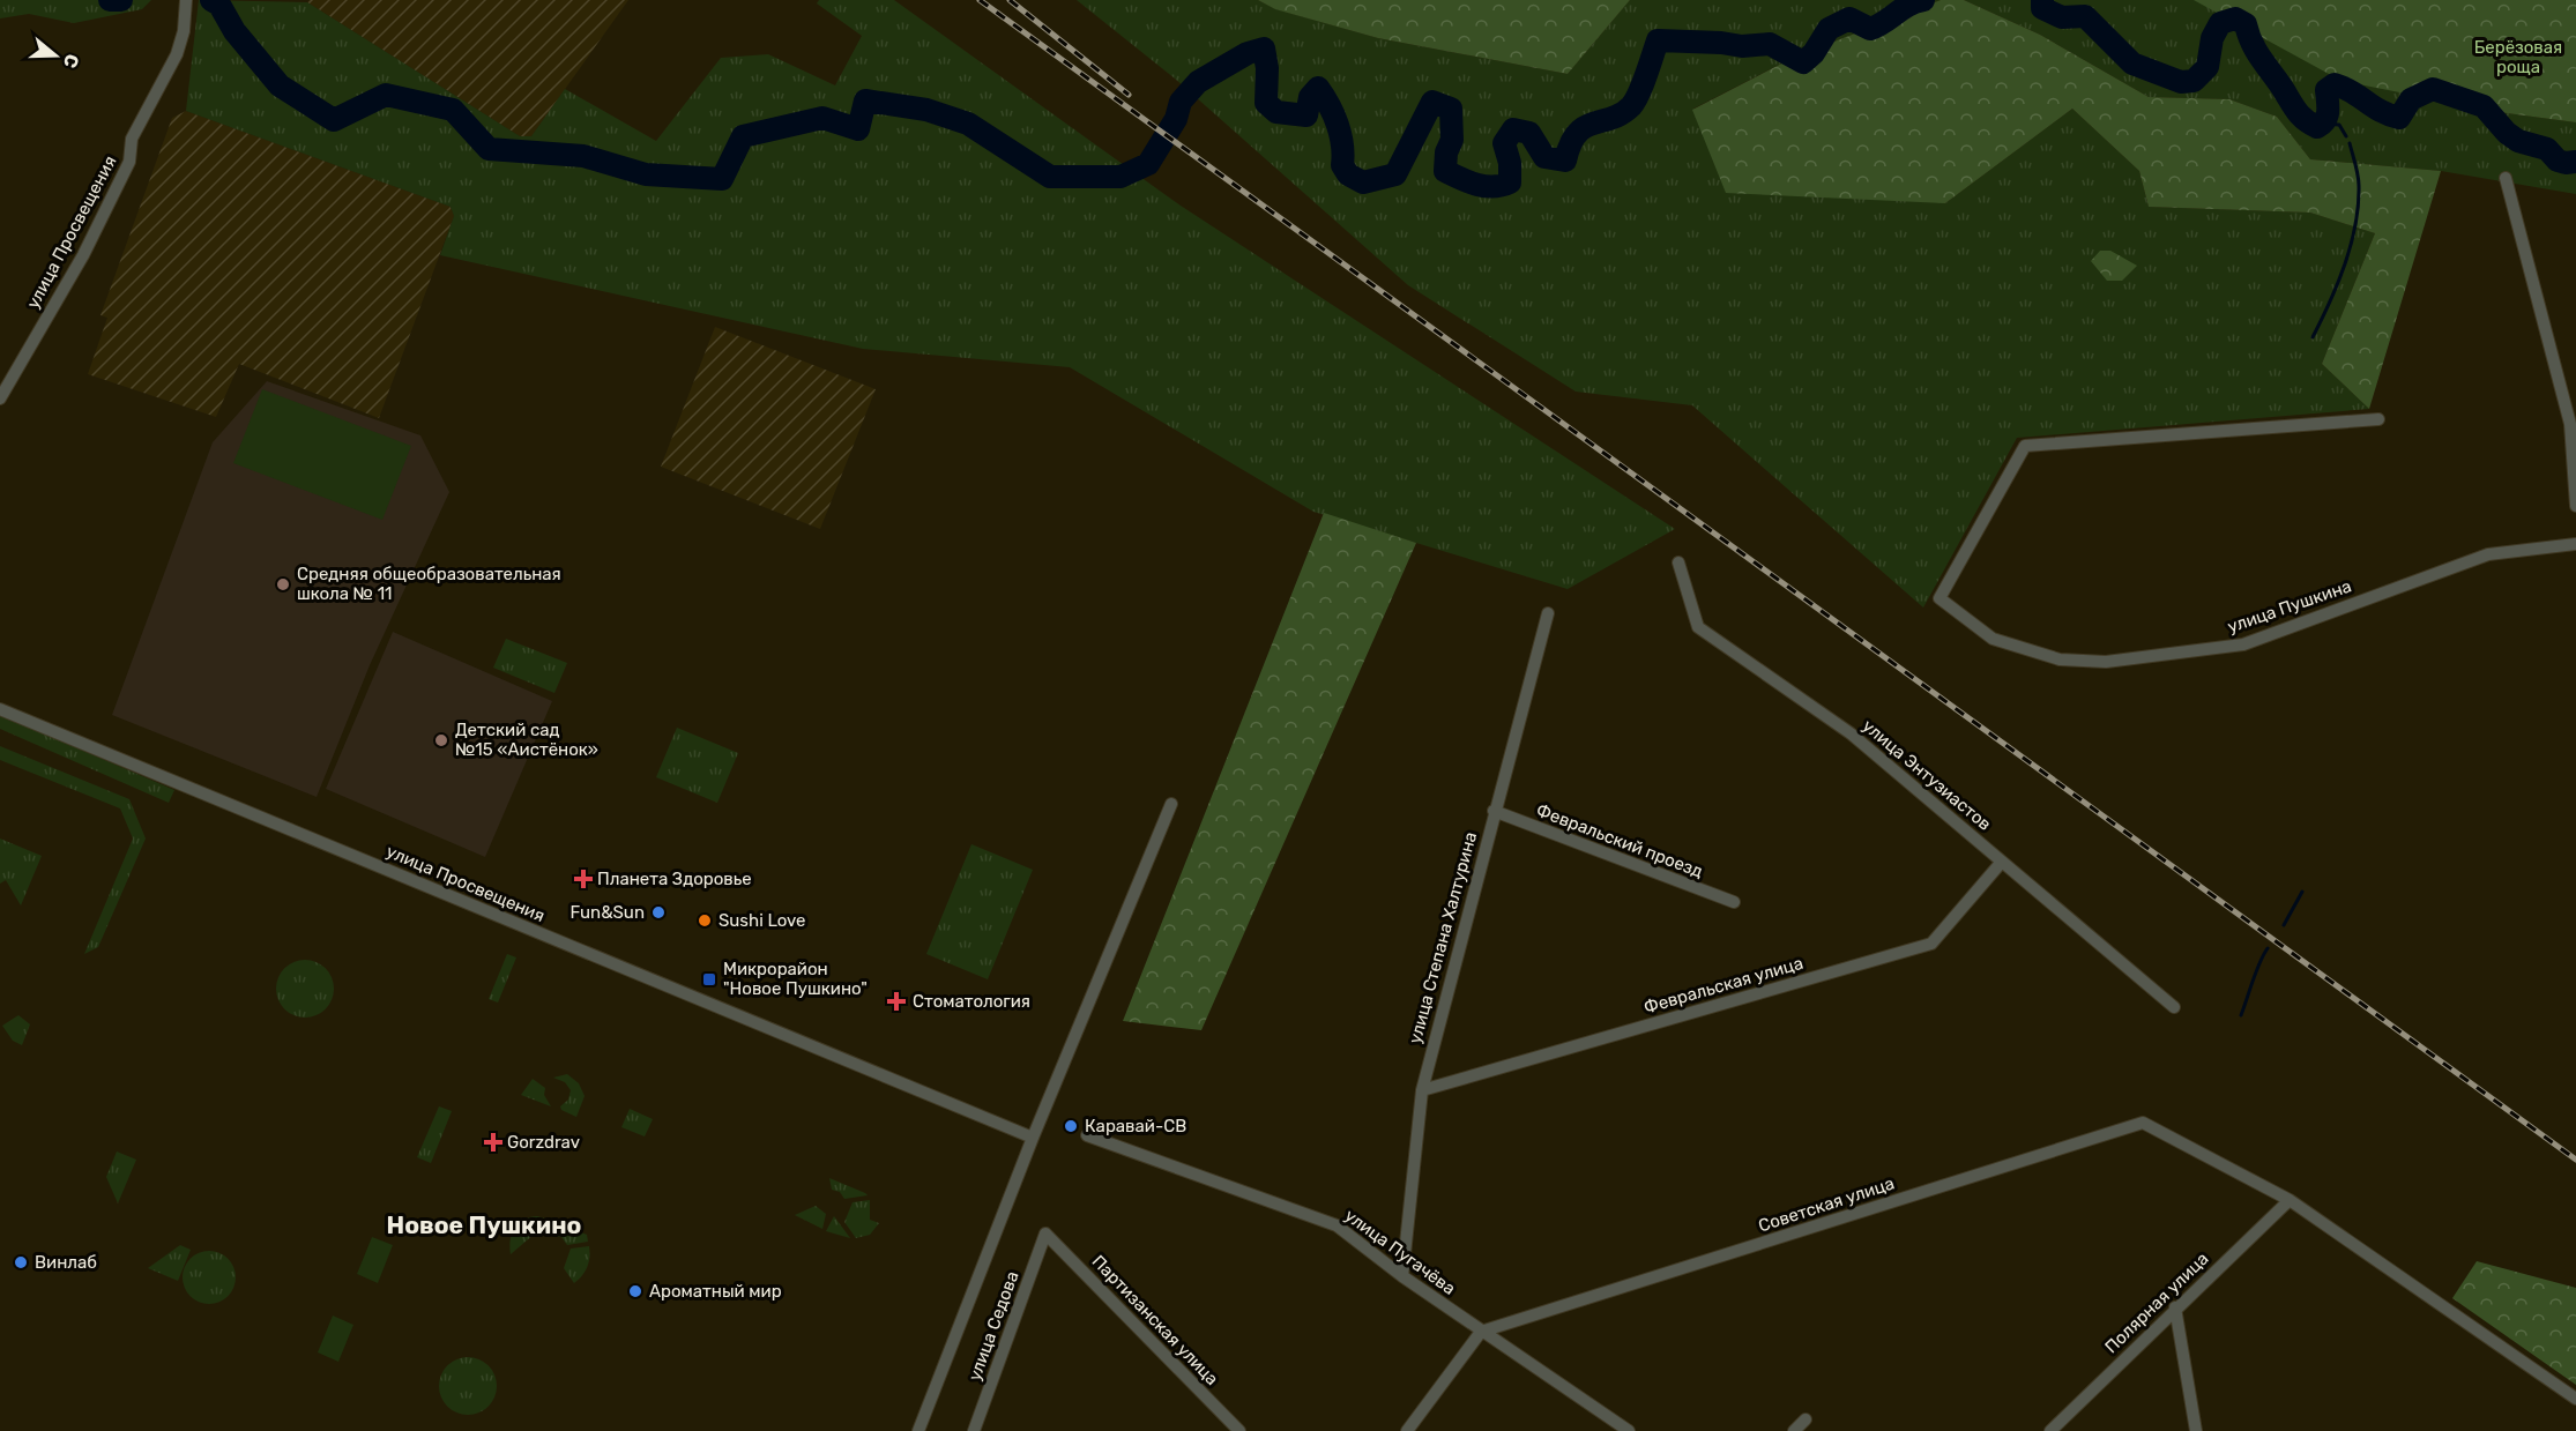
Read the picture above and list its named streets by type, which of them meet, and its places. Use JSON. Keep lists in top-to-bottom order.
{
  "streets": {
    "street": [
      "улица Просвещения",
      "улица Пушкина",
      "улица Энтузиастов",
      "Февральский проезд",
      "улица Степана Халтурина",
      "Февральская улица",
      "Советская улица",
      "улица Пугачёва",
      "Полярная улица",
      "Партизанская улица",
      "улица Седова"
    ]
  },
  "crossings": [
    ["улица Энтузиастов", "Февральская улица"],
    ["Февральский проезд", "улица Степана Халтурина"],
    ["улица Степана Халтурина", "Февральская улица"],
    ["улица Степана Халтурина", "улица Пугачёва"],
    ["Советская улица", "улица Пугачёва"],
    ["Советская улица", "Полярная улица"],
    ["Партизанская улица", "улица Седова"]
  ],
  "districts": ["Новое Пушкино"],
  "parks": ["Берёзовая роща"],
  "places": {
    "other": [
      "Средняя общеобразовательная школа № 11",
      "Детский сад №15 «Аистёнок»",
      "Fun&Sun",
      "Sushi Love",
      "Каравай-СВ",
      "Винлаб",
      "Ароматный мир"
    ],
    "health": ["Планета Здоровье", "Стоматология", "Gorzdrav"],
    "transit": ["Микрорайон \"Новое Пушкино\""]
  },
  "north": "right"
}
